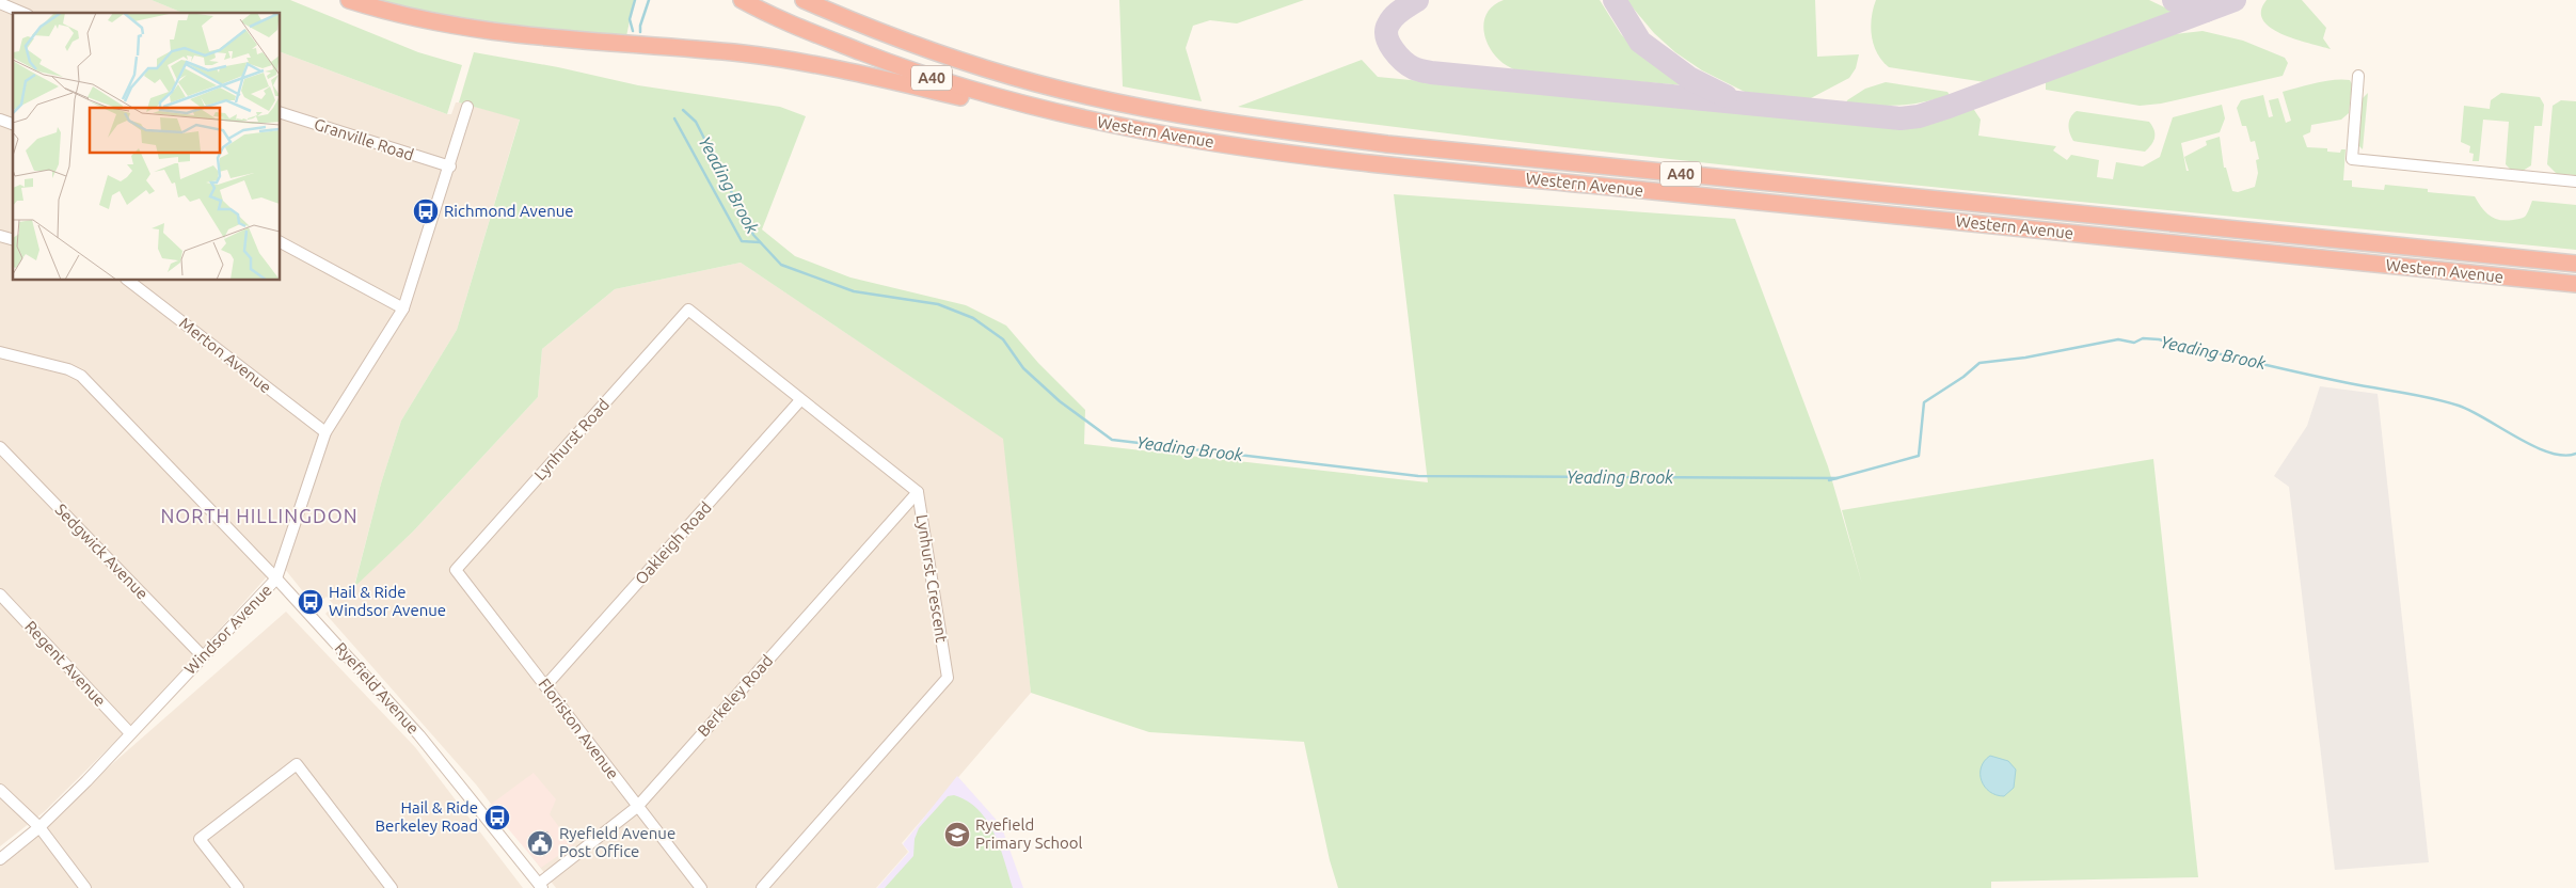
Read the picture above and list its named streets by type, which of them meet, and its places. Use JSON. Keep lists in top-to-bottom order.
{
  "streets": {
    "highway": ["A40", "Western Avenue"],
    "street": [
      "Granville Road",
      "Merton Avenue",
      "Lynhurst Road",
      "Oakleigh Road",
      "Sedgwick Avenue",
      "Lynhurst Crescent",
      "Windsor Avenue",
      "Regent Avenue",
      "Ryefield Avenue",
      "Berkeley Road",
      "Floriston Avenue"
    ]
  },
  "crossings": [
    ["Granville Road", "Windsor Avenue"],
    ["Merton Avenue", "Windsor Avenue"],
    ["Lynhurst Road", "Lynhurst Crescent"],
    ["Lynhurst Road", "Floriston Avenue"],
    ["Oakleigh Road", "Lynhurst Crescent"],
    ["Oakleigh Road", "Floriston Avenue"],
    ["Sedgwick Avenue", "Windsor Avenue"],
    ["Lynhurst Crescent", "Berkeley Road"],
    ["Windsor Avenue", "Regent Avenue"],
    ["Windsor Avenue", "Ryefield Avenue"],
    ["Ryefield Avenue", "Berkeley Road"],
    ["Berkeley Road", "Floriston Avenue"]
  ],
  "districts": ["NORTH HILLINGDON"],
  "water": ["Yeading Brook"],
  "places": {
    "bus stop": ["Richmond Avenue", "Hail & Ride Windsor Avenue", "Hail & Ride Berkeley Road"],
    "school or university": ["Ryefield Primary School"],
    "public building": ["Ryefield Avenue Post Office"]
  }
}
